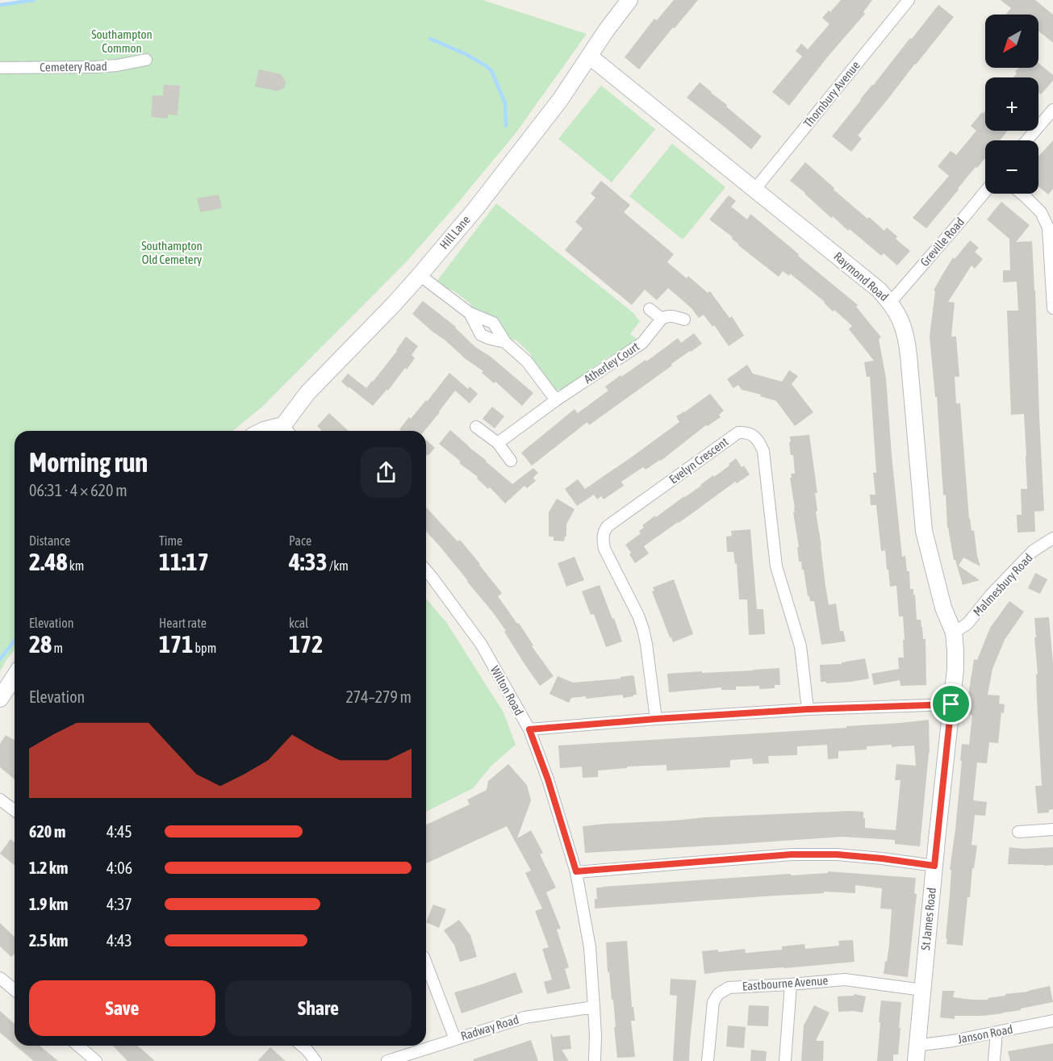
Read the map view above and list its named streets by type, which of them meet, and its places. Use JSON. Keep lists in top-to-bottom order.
{
  "streets": {
    "street": [
      "Cemetery Road",
      "Thornbury Avenue",
      "Hill Lane",
      "Greville Road",
      "Raymond Road",
      "Atherley Court",
      "Evelyn Crescent",
      "Malmesbury Road",
      "Wilton Road",
      "St James Road",
      "Eastbourne Avenue",
      "Radway Road",
      "Janson Road"
    ]
  },
  "crossings": [
    ["Thornbury Avenue", "Raymond Road"],
    ["Hill Lane", "Raymond Road"],
    ["Greville Road", "Raymond Road"],
    ["Raymond Road", "Malmesbury Road"],
    ["Raymond Road", "St James Road"],
    ["Malmesbury Road", "St James Road"],
    ["Wilton Road", "Radway Road"],
    ["St James Road", "Eastbourne Avenue"],
    ["St James Road", "Janson Road"]
  ],
  "parks": ["Southampton Common", "Southampton Old Cemetery"],
  "north": "bottom left",
  "page": {
    "map_buttons": ["+", "−"],
    "heading": ["Morning run", "06:31 · 4 × 620 m"],
    "stats": [
      ["Distance", "2.48 km"],
      ["Time", "11:17"],
      ["Pace", "4:33 /km"],
      ["Elevation", "28 m"],
      ["Heart rate", "171 bpm"],
      ["kcal", "172"]
    ],
    "chart": ["Elevation", "274–279 m"],
    "list": [
      {
        "name": "620 m",
        "note": "4:45"
      },
      {
        "name": "1.2 km",
        "note": "4:06"
      },
      {
        "name": "1.9 km",
        "note": "4:37"
      },
      {
        "name": "2.5 km",
        "note": "4:43"
      }
    ],
    "buttons": ["Save", "Share"]
  }
}
